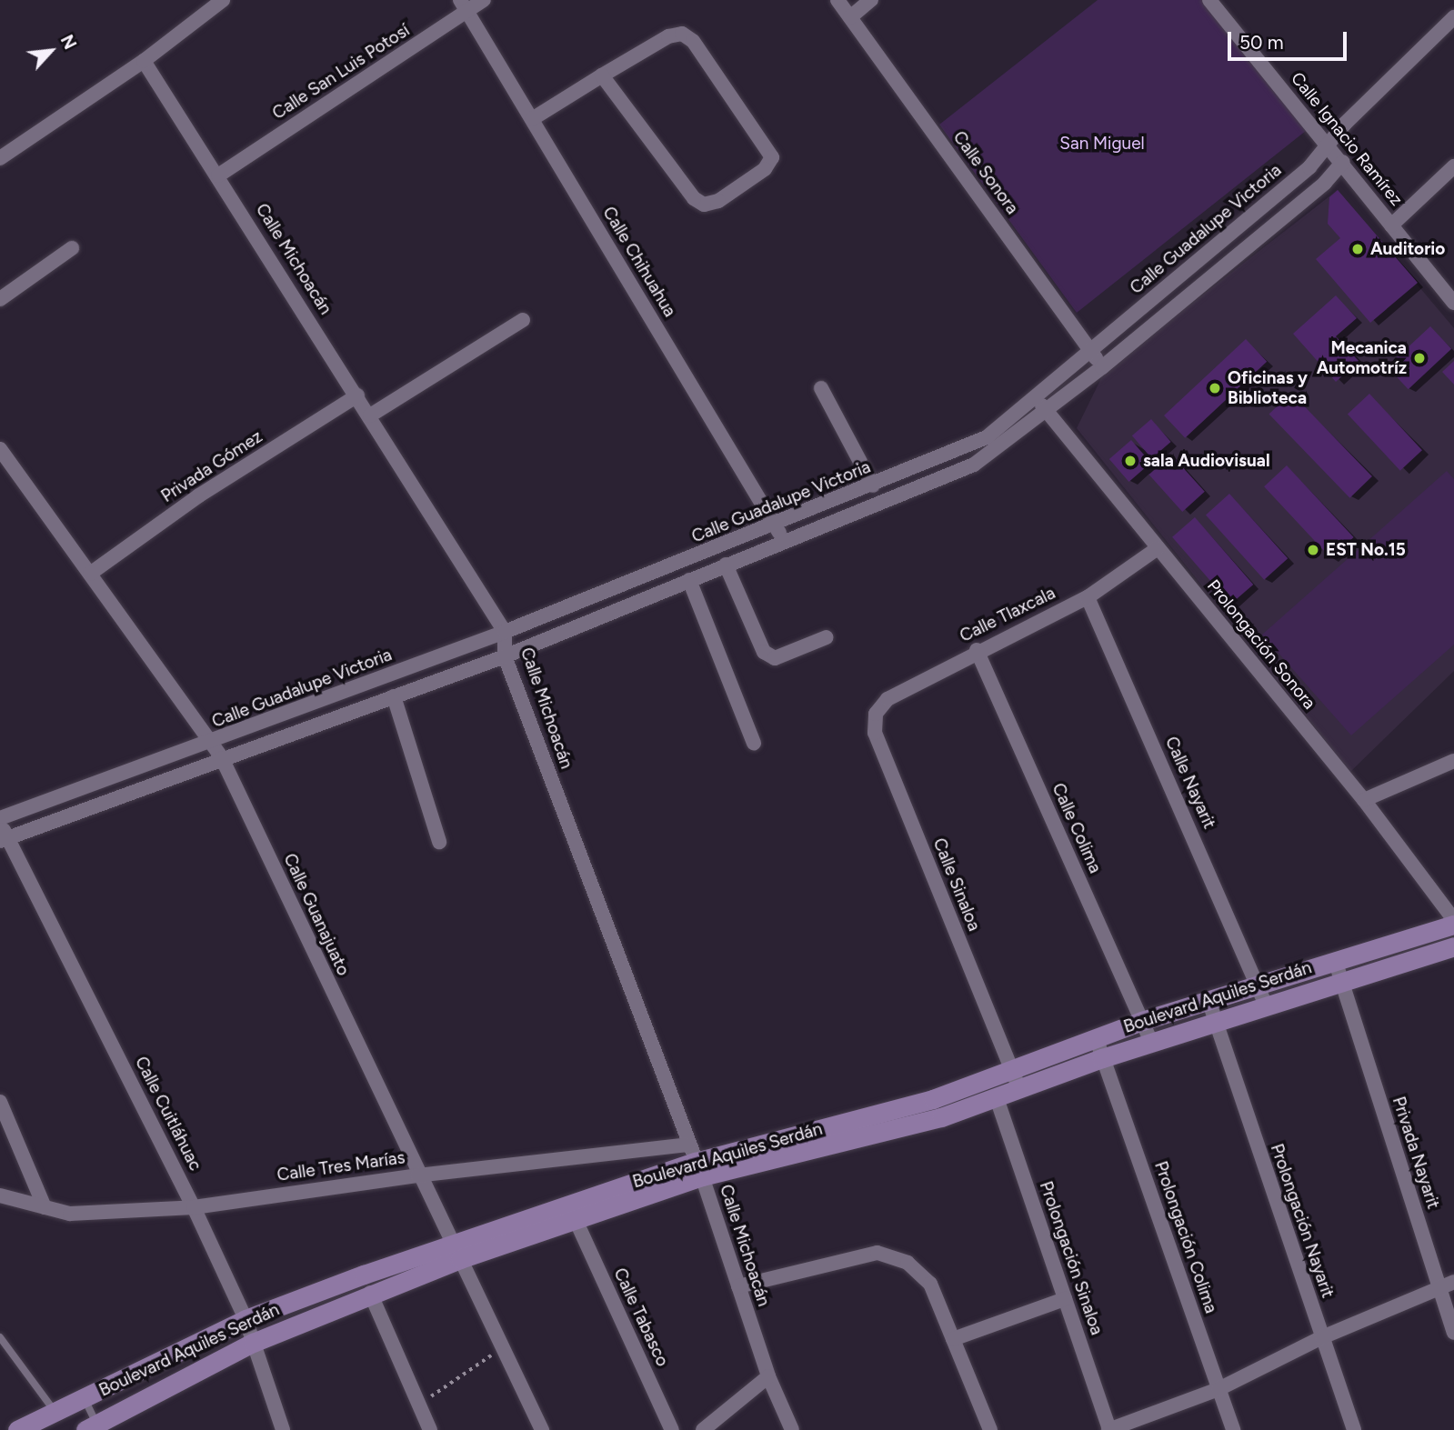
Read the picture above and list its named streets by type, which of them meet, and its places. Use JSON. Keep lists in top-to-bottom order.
{
  "streets": {
    "street": [
      "Calle San Luis Potosí",
      "Calle Ignacio Ramírez",
      "Calle Sonora",
      "Calle Guadalupe Victoria",
      "Calle Michoacán",
      "Calle Chihuahua",
      "Privada Gómez",
      "Calle Tlaxcala",
      "Prolongación Sonora",
      "Calle Nayarit",
      "Calle Colima",
      "Calle Sinaloa",
      "Calle Guanajuato",
      "Boulevard Aquiles Serdán",
      "Calle Cuitláhuac",
      "Privada Nayarit",
      "Calle Tres Marías",
      "Prolongación Nayarit",
      "Prolongación Colima",
      "Prolongación Sinaloa",
      "Calle Tabasco"
    ]
  },
  "crossings": [
    ["Calle San Luis Potosí", "Calle Michoacán"],
    ["Calle San Luis Potosí", "Calle Chihuahua"],
    ["Calle Ignacio Ramírez", "Calle Guadalupe Victoria"],
    ["Calle Sonora", "Calle Guadalupe Victoria"],
    ["Calle Guadalupe Victoria", "Calle Michoacán"],
    ["Calle Guadalupe Victoria", "Calle Chihuahua"],
    ["Calle Guadalupe Victoria", "Prolongación Sonora"],
    ["Calle Guadalupe Victoria", "Calle Guanajuato"],
    ["Calle Guadalupe Victoria", "Calle Cuitláhuac"],
    ["Calle Michoacán", "Privada Gómez"],
    ["Calle Michoacán", "Boulevard Aquiles Serdán"],
    ["Calle Michoacán", "Calle Tres Marías"],
    ["Privada Gómez", "Calle Guanajuato"],
    ["Calle Tlaxcala", "Prolongación Sonora"],
    ["Calle Tlaxcala", "Calle Nayarit"],
    ["Calle Tlaxcala", "Calle Colima"],
    ["Calle Tlaxcala", "Calle Sinaloa"],
    ["Prolongación Sonora", "Boulevard Aquiles Serdán"],
    ["Calle Nayarit", "Boulevard Aquiles Serdán"],
    ["Calle Colima", "Boulevard Aquiles Serdán"],
    ["Calle Sinaloa", "Boulevard Aquiles Serdán"],
    ["Calle Guanajuato", "Boulevard Aquiles Serdán"],
    ["Calle Guanajuato", "Calle Tres Marías"],
    ["Boulevard Aquiles Serdán", "Calle Cuitláhuac"],
    ["Boulevard Aquiles Serdán", "Privada Nayarit"],
    ["Boulevard Aquiles Serdán", "Calle Tres Marías"],
    ["Boulevard Aquiles Serdán", "Prolongación Nayarit"],
    ["Boulevard Aquiles Serdán", "Prolongación Colima"],
    ["Boulevard Aquiles Serdán", "Prolongación Sinaloa"],
    ["Boulevard Aquiles Serdán", "Calle Tabasco"],
    ["Calle Cuitláhuac", "Calle Tres Marías"]
  ],
  "parks": ["San Miguel"],
  "places": [
    "Auditorio",
    "Mecanica Automotríz",
    "Oficinas y Biblioteca",
    "sala Audiovisual",
    "EST No.15"
  ],
  "scale_bar": "50 m",
  "north": "top right"
}
